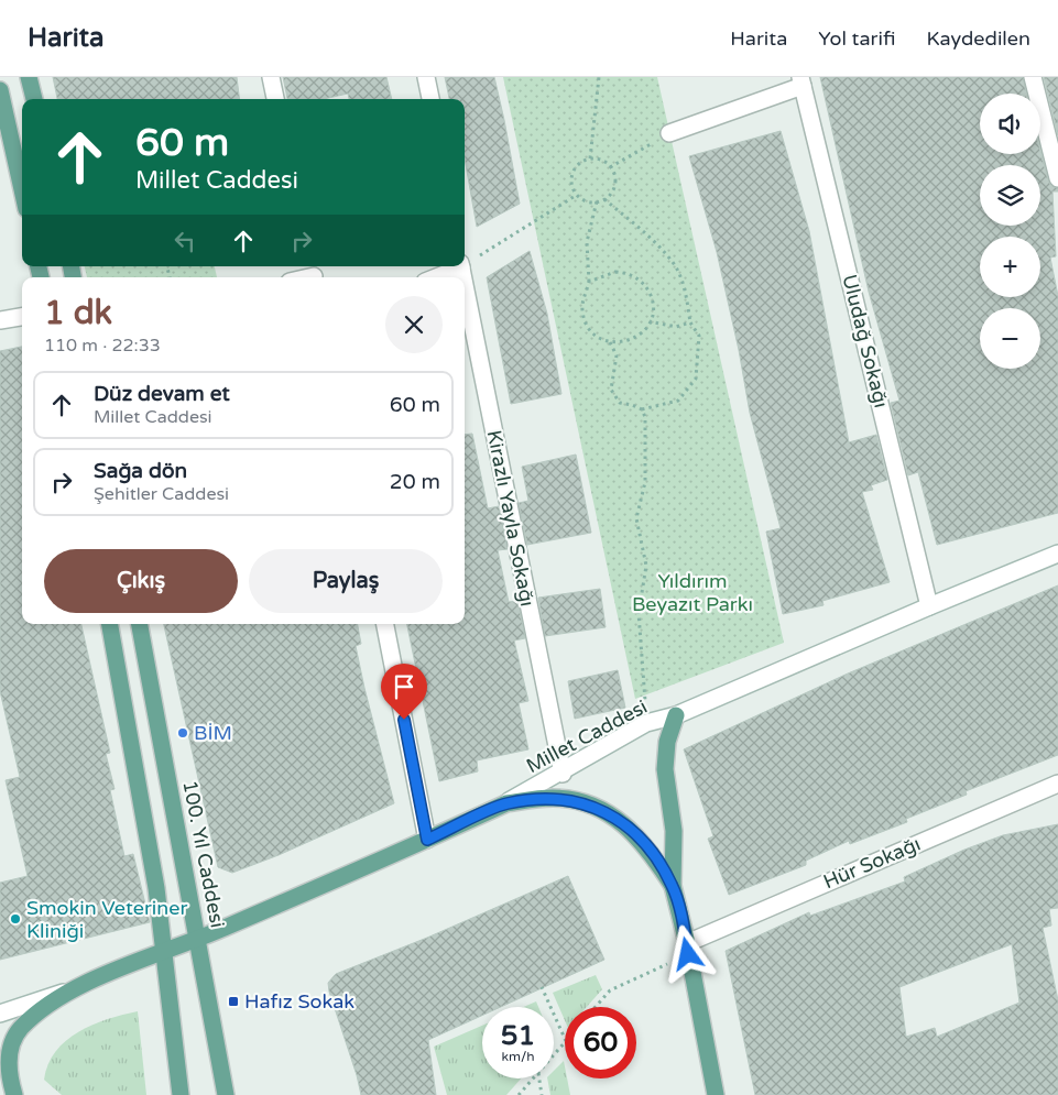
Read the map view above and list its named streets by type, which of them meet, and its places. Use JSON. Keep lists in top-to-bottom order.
{
  "streets": {
    "main road": ["Millet Caddesi", "100. Yıl Caddesi"],
    "street": ["Uludağ Sokağı", "Kirazlı Yayla Sokağı", "Hür Sokağı"]
  },
  "crossings": [
    ["Uludağ Sokağı", "Millet Caddesi"],
    ["Kirazlı Yayla Sokağı", "Millet Caddesi"],
    ["Millet Caddesi", "100. Yıl Caddesi"]
  ],
  "parks": ["Yıldırım Beyazıt Parkı"],
  "places": {
    "other": ["BİM", "Smokin Veteriner Kliniği"],
    "transit": ["Hafız Sokak"]
  },
  "page": {
    "header": "Harita",
    "nav": ["Harita", "Yol tarifi", "Kaydedilen"],
    "map_buttons": ["+", "−"],
    "turn": ["60 m", "Millet Caddesi"],
    "heading": ["1 dk", "110 m · 22:33"],
    "list": [
      {
        "name": "Düz devam et",
        "note": "Millet Caddesi",
        "value": "60 m"
      },
      {
        "name": "Sağa dön",
        "note": "Şehitler Caddesi",
        "value": "20 m"
      }
    ],
    "buttons": ["Çıkış", "Paylaş"],
    "speed": "51 km/h",
    "limit": "60"
  }
}
